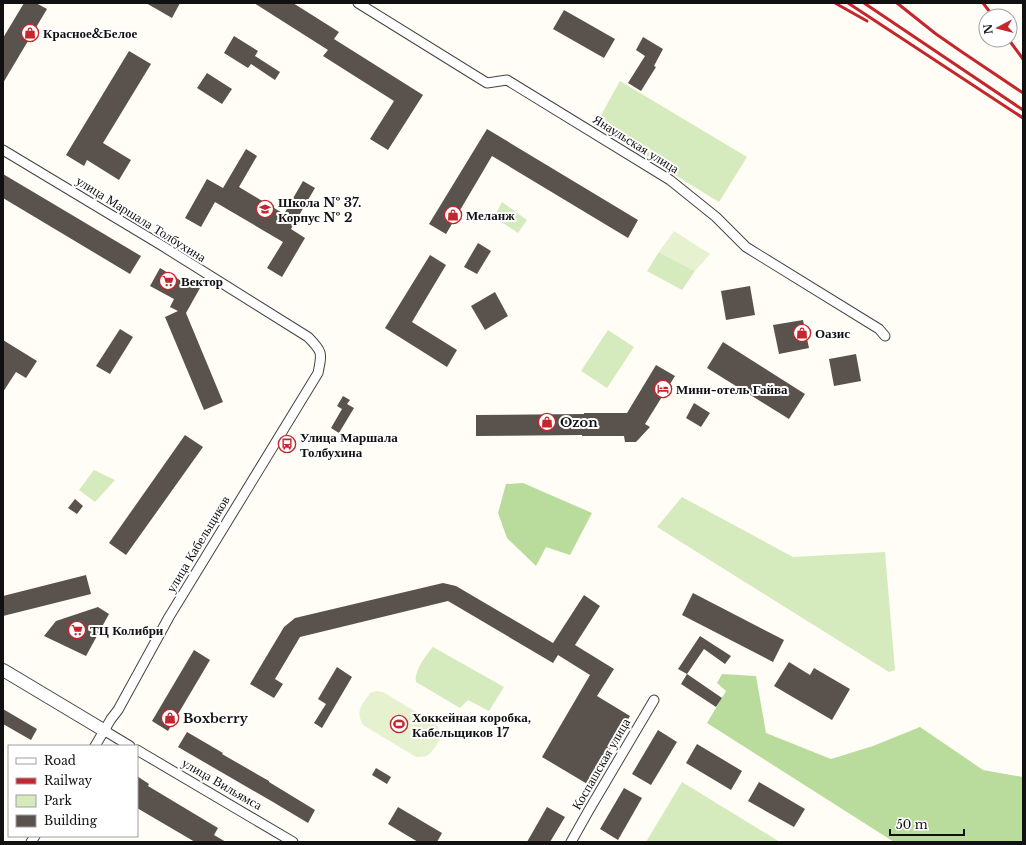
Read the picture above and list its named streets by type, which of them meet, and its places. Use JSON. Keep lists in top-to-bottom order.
{
  "streets": {
    "street": [
      "Янаульская улица",
      "улица Маршала Толбухина",
      "улица Кабельщиков",
      "Коспашская улица",
      "улица Вильямса"
    ]
  },
  "crossings": [
    ["улица Маршала Толбухина", "улица Кабельщиков"]
  ],
  "places": {
    "shop": [
      "Красное&Белое",
      "Меланж",
      "Оазис",
      "Ozon",
      "Boxberry"
    ],
    "school or university": ["Школа № 37. Корпус № 2"],
    "supermarket": ["Вектор", "ТЦ Колибри"],
    "hotel": ["Мини-отель Гайва"],
    "bus stop": ["Улица Маршала Толбухина"],
    "sports": ["Хоккейная коробка, Кабельщиков 17"]
  },
  "legend": [
    "Road",
    "Railway",
    "Park",
    "Building"
  ],
  "scale_bar": "50 m",
  "north": "left"
}
